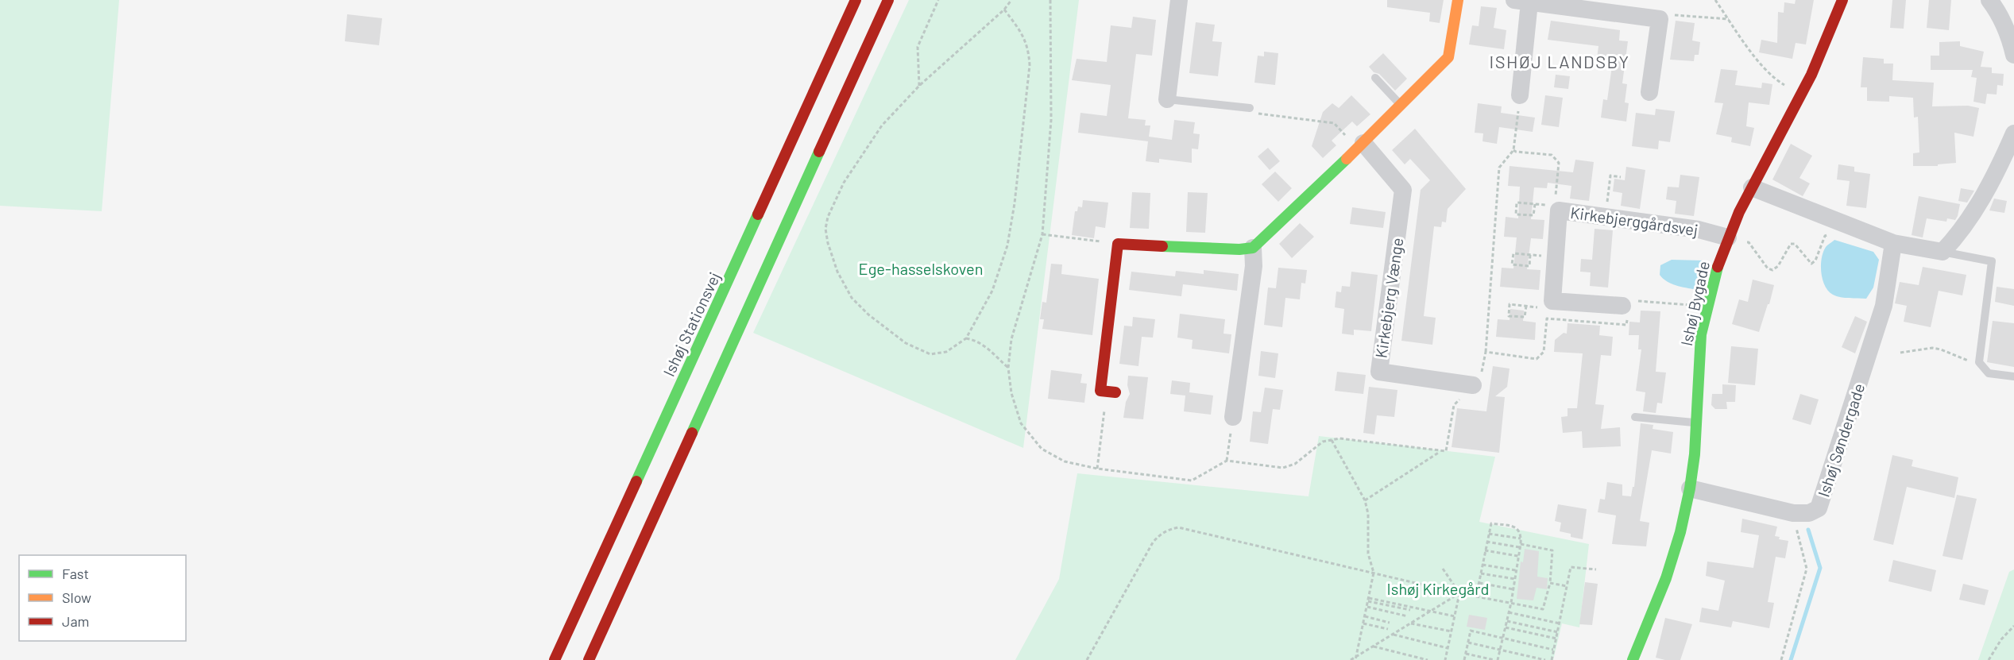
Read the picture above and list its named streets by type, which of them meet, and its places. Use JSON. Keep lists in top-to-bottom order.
{
  "streets": {
    "main road": ["Ishøj Bygade", "Ishøj Stationsvej"],
    "street": ["Kirkebjerggårdsvej", "Kirkebjerg Vænge", "Ishøj Søndergade"]
  },
  "crossings": [
    ["Kirkebjerggårdsvej", "Ishøj Bygade"],
    ["Ishøj Bygade", "Ishøj Søndergade"]
  ],
  "districts": ["ISHØJ LANDSBY"],
  "parks": ["Ege-hasselskoven", "Ishøj Kirkegård"],
  "legend": ["Fast", "Slow", "Jam"]
}
